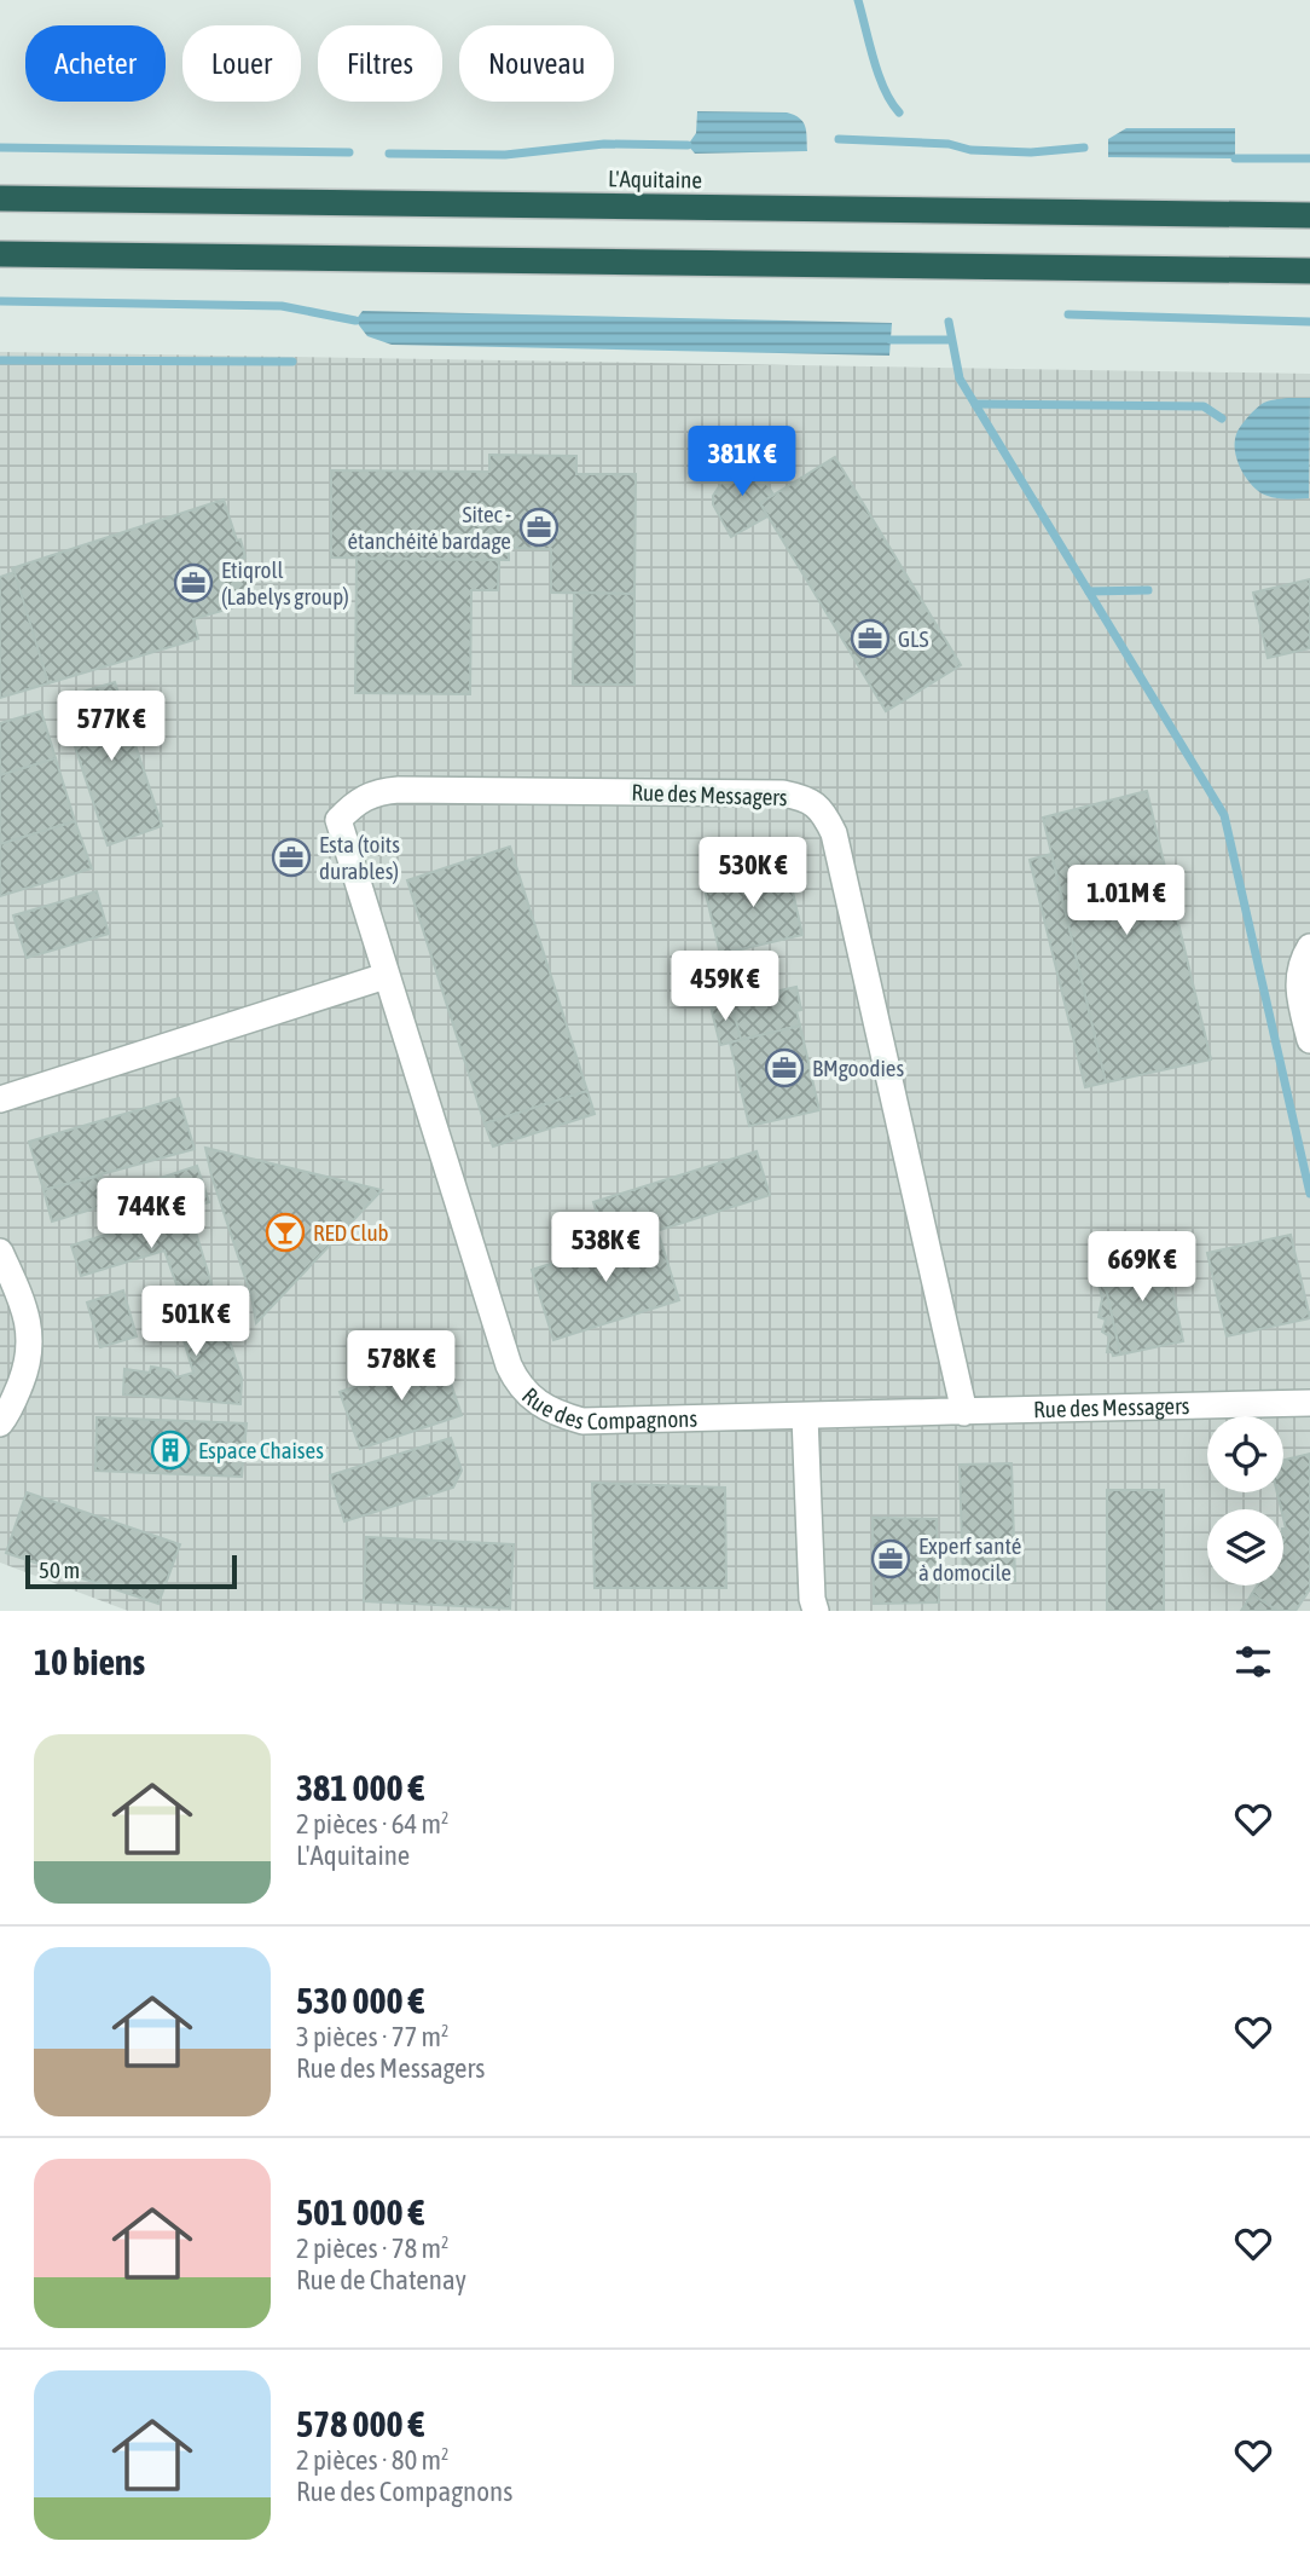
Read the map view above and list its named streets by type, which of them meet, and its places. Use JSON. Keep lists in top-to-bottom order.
{
  "streets": {
    "highway": ["L'Aquitaine"],
    "street": ["Rue des Messagers", "Rue des Compagnons"]
  },
  "crossings": [
    ["Rue des Messagers", "Rue des Compagnons"]
  ],
  "places": {
    "office": [
      "Sitec - étanchéité bardage",
      "Etiqroll (Labelys group)",
      "GLS",
      "Esta (toits durables)",
      "BMgoodies",
      "Experf santé à domocile"
    ],
    "bar": ["RED Club"],
    "building": ["Espace Chaises"]
  },
  "scale_bar": "50 m",
  "page": {
    "chip": [
      "Acheter",
      "Louer",
      "Filtres",
      "Nouveau"
    ],
    "price": [
      "381K €",
      "577K €",
      "530K €",
      "1.01M €",
      "459K €",
      "744K €",
      "538K €",
      "669K €",
      "501K €",
      "578K €"
    ],
    "scale": "50 m",
    "heading": "10 biens",
    "list": [
      {
        "name": "381 000 €",
        "note": "2 pièces · 64 m² · L'Aquitaine"
      },
      {
        "name": "530 000 €",
        "note": "3 pièces · 77 m² · Rue des Messagers"
      },
      {
        "name": "501 000 €",
        "note": "2 pièces · 78 m² · Rue de Chatenay"
      },
      {
        "name": "578 000 €",
        "note": "2 pièces · 80 m² · Rue des Compagnons"
      }
    ]
  }
}
